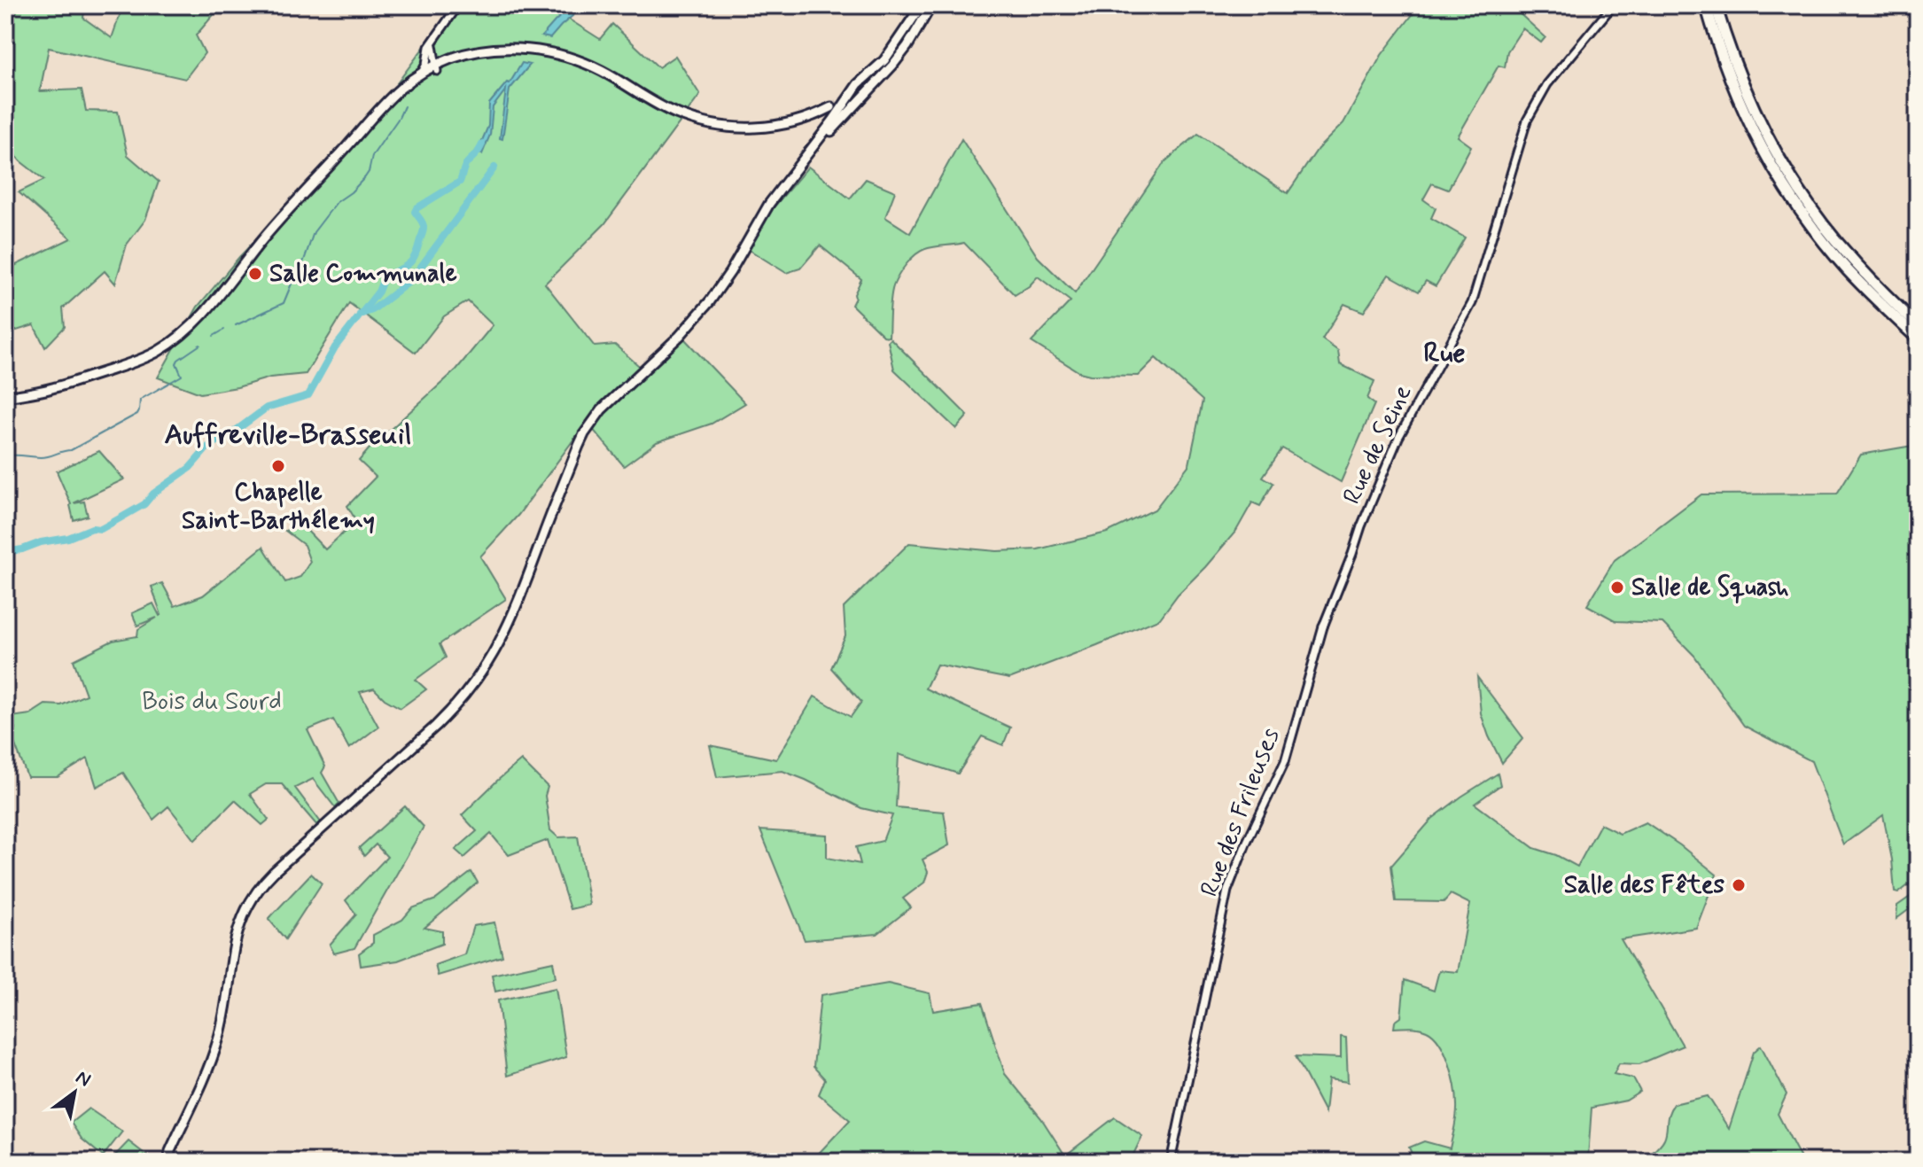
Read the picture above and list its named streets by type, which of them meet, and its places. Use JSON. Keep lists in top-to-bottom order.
{
  "streets": {
    "street": ["Rue de Seine", "Rue des Frileuses"]
  },
  "crossings": [
    ["Rue de Seine", "Rue des Frileuses"]
  ],
  "districts": ["Rue", "Auffreville-Brasseuil"],
  "parks": ["Bois du Sourd"],
  "places": [
    "Salle Communale",
    "Chapelle Saint-Barthélemy",
    "Salle de Squash",
    "Salle des Fêtes"
  ],
  "north": "top right"
}
